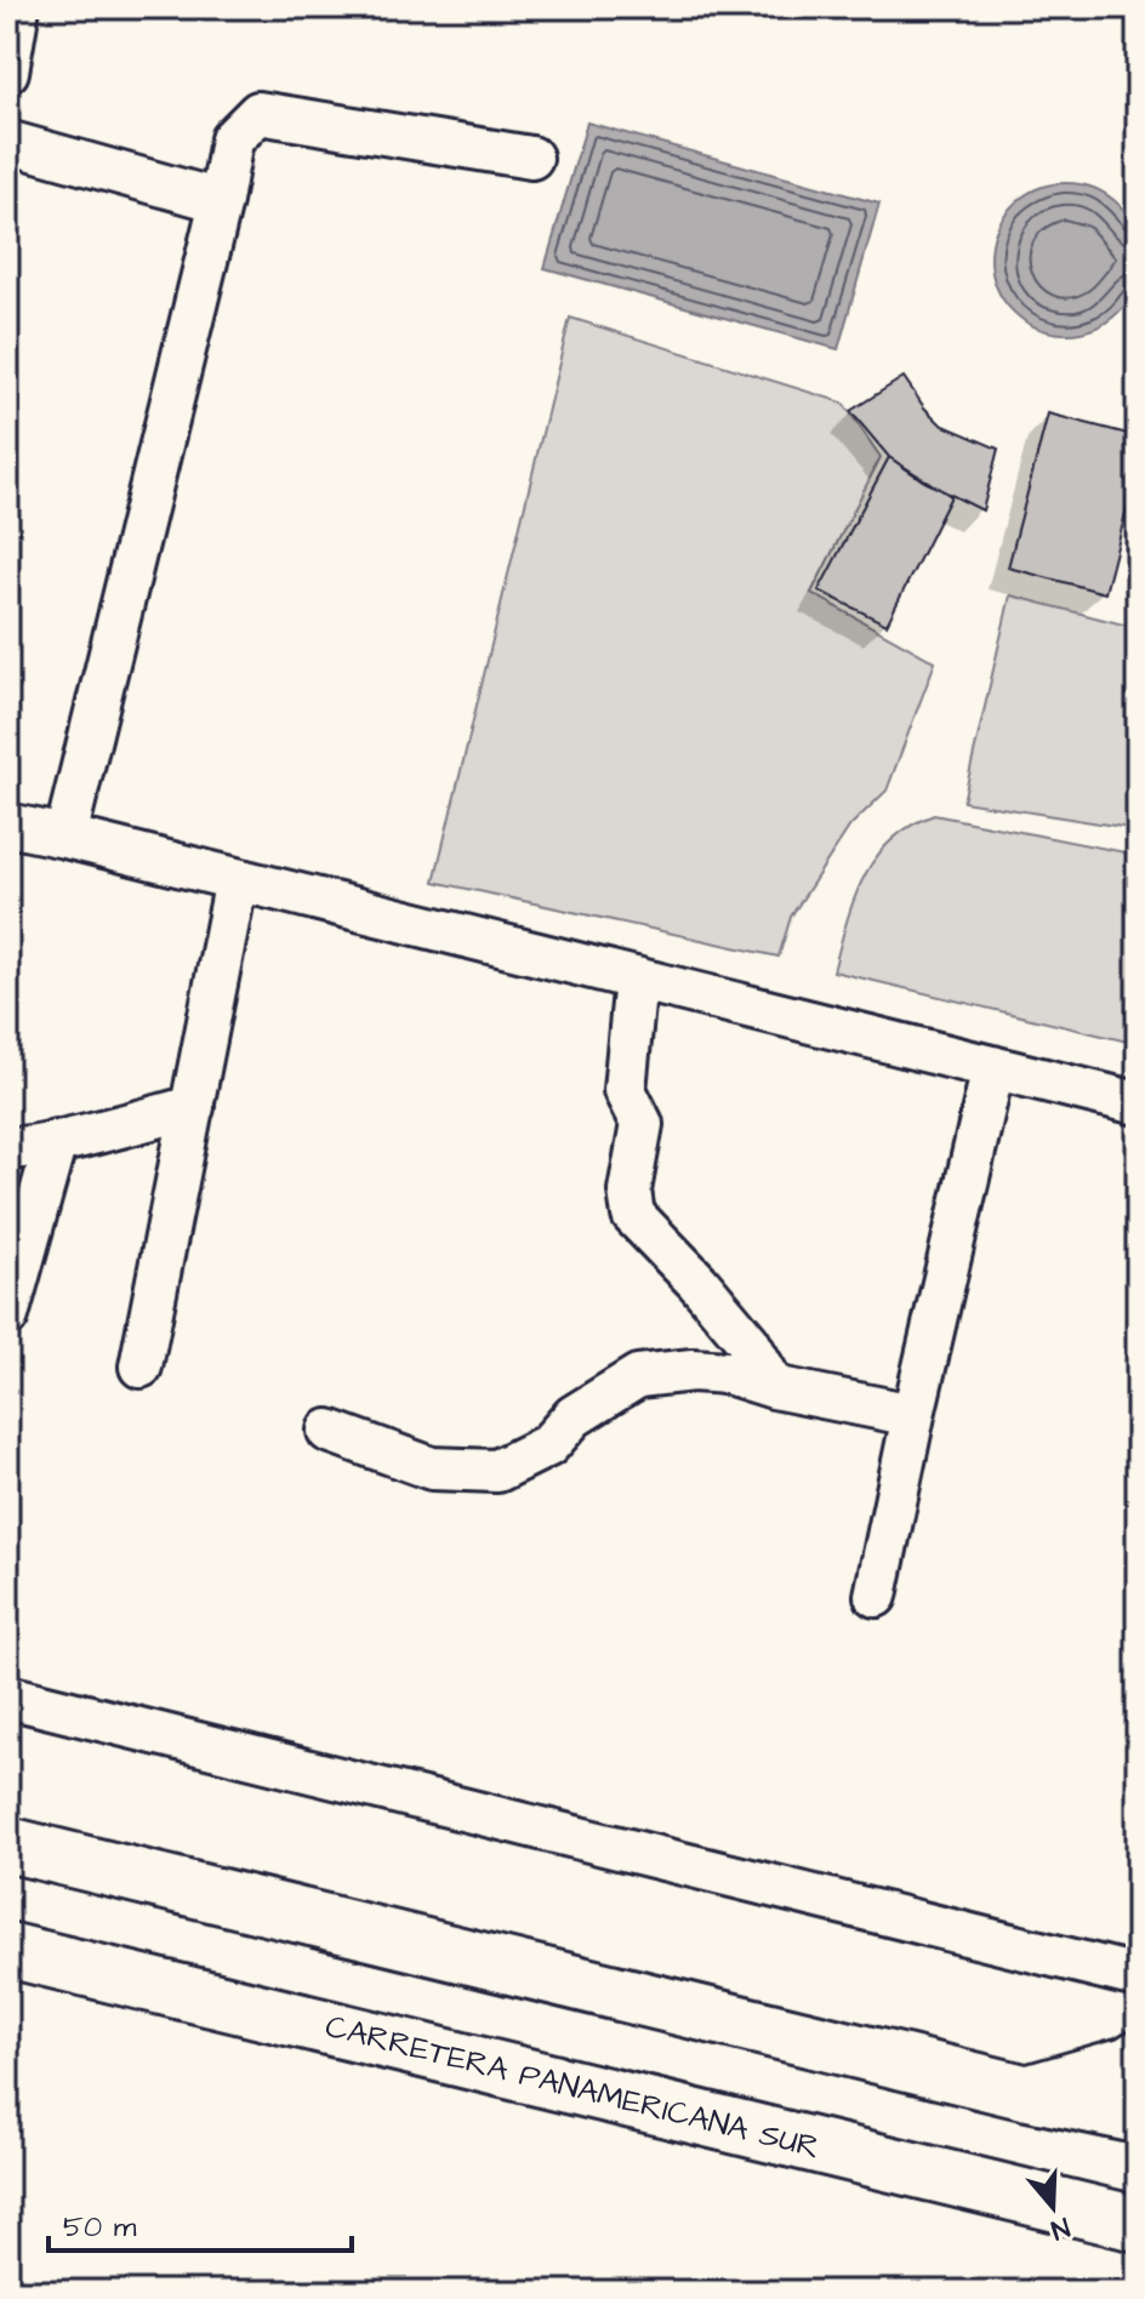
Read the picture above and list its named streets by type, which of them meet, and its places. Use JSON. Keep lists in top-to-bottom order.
{
  "streets": {
    "highway": ["CARRETERA PANAMERICANA SUR"]
  },
  "scale_bar": "50 m",
  "north": "bottom"
}
